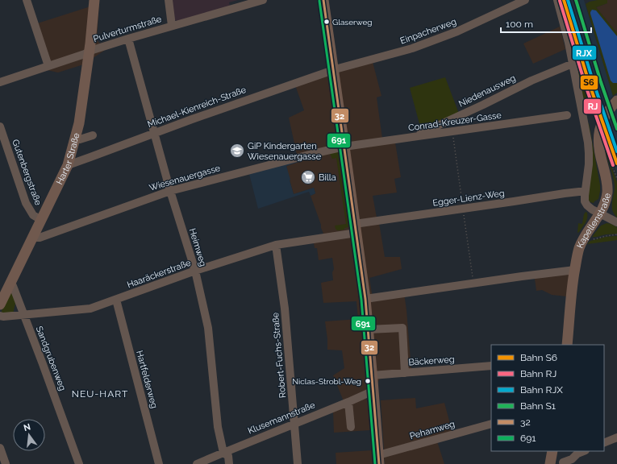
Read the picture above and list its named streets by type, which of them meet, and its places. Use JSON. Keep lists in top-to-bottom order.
{
  "streets": {
    "main road": ["Harter Straße", "Kapellenstraße"],
    "street": [
      "Pulverturmstraße",
      "Einpacherweg",
      "Niedenausweg",
      "Michael-Kienreich-Straße",
      "Conrad-Kreuzer-Gasse",
      "Gutenbergstraße",
      "Wiesenauergasse",
      "Egger-Lienz-Weg",
      "Heimweg",
      "Haaräckerstraße",
      "Robert-Fuchs-Straße",
      "Sandgrubenweg",
      "Bäckerweg",
      "Hartfelderweg",
      "Klusemannstraße",
      "Pehamweg"
    ]
  },
  "crossings": [
    ["Pulverturmstraße", "Harter Straße"],
    ["Pulverturmstraße", "Heimweg"],
    ["Einpacherweg", "Michael-Kienreich-Straße"],
    ["Niedenausweg", "Conrad-Kreuzer-Gasse"],
    ["Michael-Kienreich-Straße", "Harter Straße"],
    ["Michael-Kienreich-Straße", "Heimweg"],
    ["Conrad-Kreuzer-Gasse", "Wiesenauergasse"],
    ["Harter Straße", "Gutenbergstraße"],
    ["Harter Straße", "Wiesenauergasse"],
    ["Wiesenauergasse", "Heimweg"],
    ["Egger-Lienz-Weg", "Haaräckerstraße"],
    ["Heimweg", "Haaräckerstraße"],
    ["Heimweg", "Klusemannstraße"],
    ["Haaräckerstraße", "Robert-Fuchs-Straße"],
    ["Haaräckerstraße", "Sandgrubenweg"],
    ["Haaräckerstraße", "Hartfelderweg"],
    ["Robert-Fuchs-Straße", "Klusemannstraße"]
  ],
  "districts": ["NEU-HART"],
  "places": {
    "other": ["Glaserweg", "Niclas-Strobl-Weg"],
    "school or university": ["GiP Kindergarten Wiesenauergasse"],
    "supermarket": ["Billa"]
  },
  "lines": [
    "rail line S6",
    "rail line RJX",
    "rail line S1",
    "transit line 32",
    "rail line RJ",
    "transit line 691"
  ],
  "legend": [
    "Bahn S6",
    "Bahn RJ",
    "Bahn RJX",
    "Bahn S1",
    "32",
    "691"
  ],
  "scale_bar": "100 m",
  "north": "top"
}
